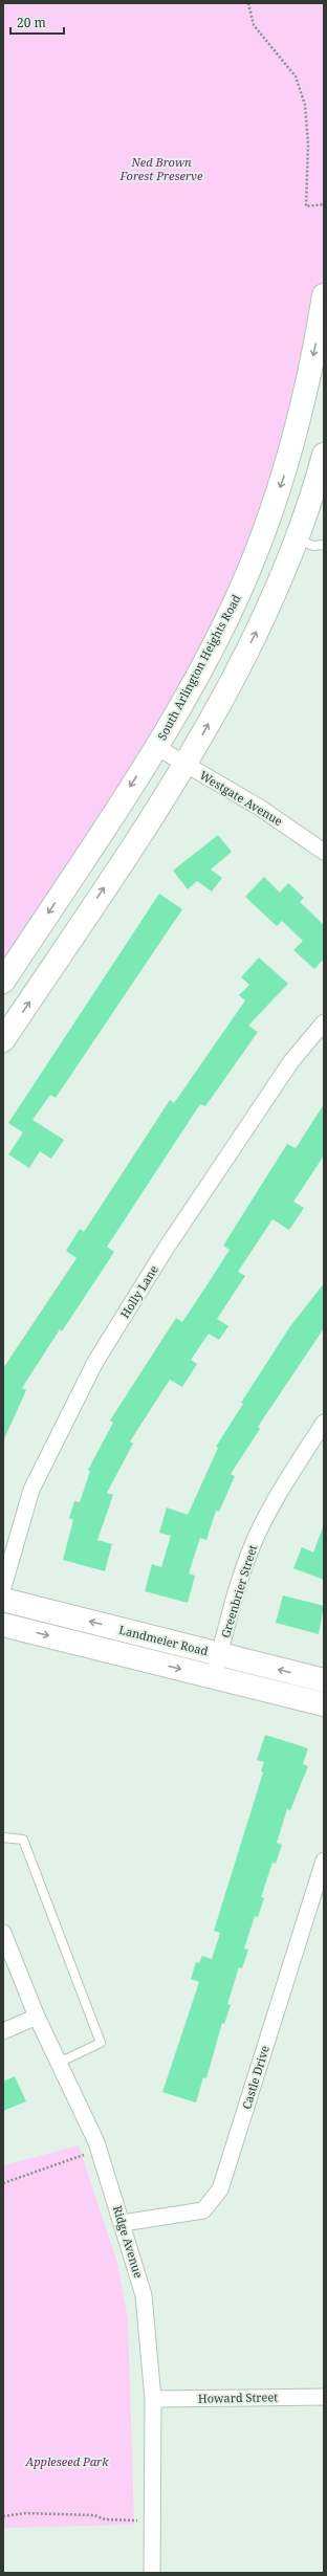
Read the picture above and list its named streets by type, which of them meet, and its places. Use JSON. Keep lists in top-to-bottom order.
{
  "streets": {
    "main road": ["South Arlington Heights Road", "Landmeier Road"],
    "street": [
      "Westgate Avenue",
      "Holly Lane",
      "Greenbrier Street",
      "Castle Drive",
      "Ridge Avenue",
      "Howard Street"
    ]
  },
  "crossings": [
    ["South Arlington Heights Road", "Westgate Avenue"],
    ["Greenbrier Street", "Landmeier Road"],
    ["Castle Drive", "Ridge Avenue"],
    ["Ridge Avenue", "Howard Street"]
  ],
  "parks": ["Ned Brown Forest Preserve", "Appleseed Park"],
  "scale_bar": "20 m"
}
